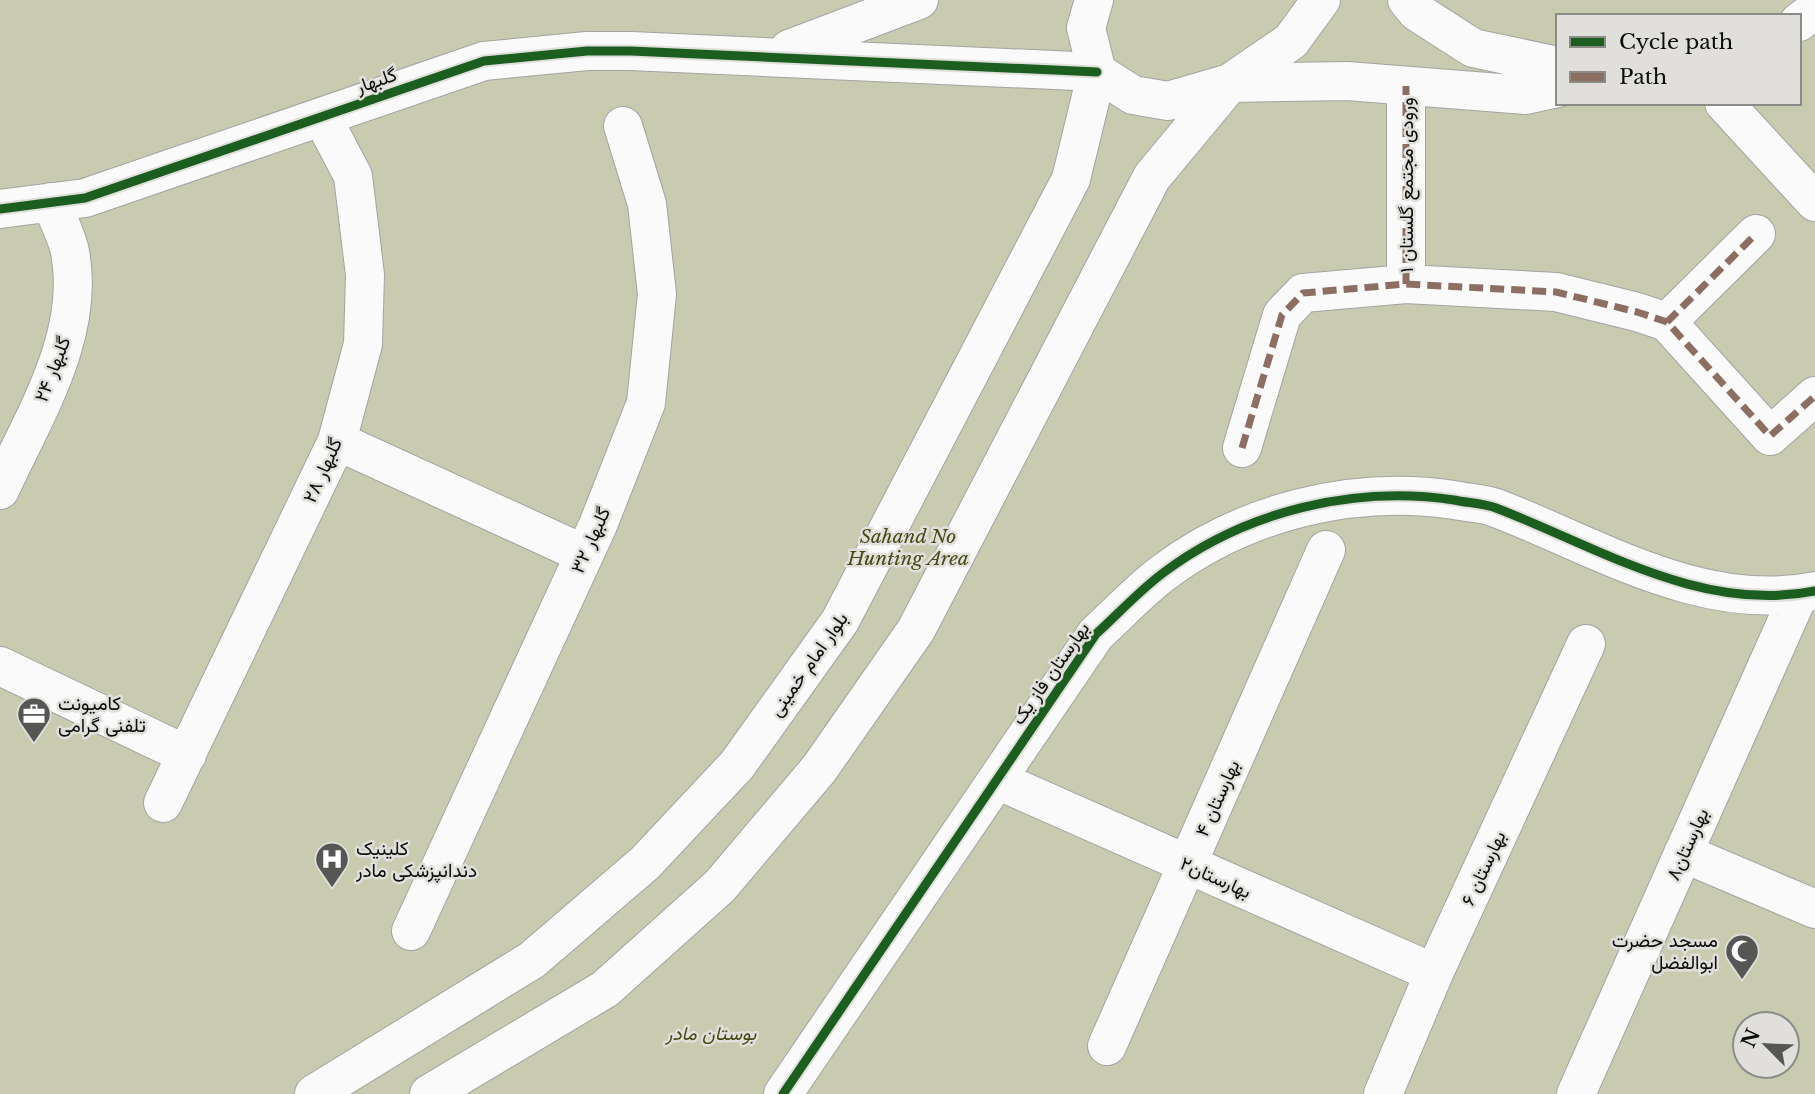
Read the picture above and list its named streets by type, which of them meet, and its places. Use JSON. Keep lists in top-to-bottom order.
{
  "streets": {
    "street": [
      "گلبهار",
      "ورودی مجتمع گلستان ۱",
      "گلبهار ۲۴",
      "گلبهار ۲۸",
      "گلبهار ۳۲",
      "بلوار امام خمینی",
      "بهارستان فاز یک",
      "بهارستان ۴",
      "بهارستان۸",
      "بهارستان ۶",
      "بهارستان۲"
    ]
  },
  "crossings": [
    ["گلبهار", "گلبهار ۲۴"],
    ["گلبهار", "گلبهار ۲۸"],
    ["گلبهار", "بلوار امام خمینی"],
    ["بهارستان فاز یک", "بهارستان۸"],
    ["بهارستان فاز یک", "بهارستان۲"],
    ["بهارستان ۴", "بهارستان۲"],
    ["بهارستان ۶", "بهارستان۲"]
  ],
  "parks": ["Sahand No Hunting Area", "بوستان مادر"],
  "places": {
    "office": ["کامیونت تلفنی گرامی"],
    "hospital": ["کلینیک دندانپزشکی مادر"],
    "mosque": ["مسجد حضرت ابوالفضل"]
  },
  "legend": ["Cycle path", "Path"],
  "north": "top left"
}
